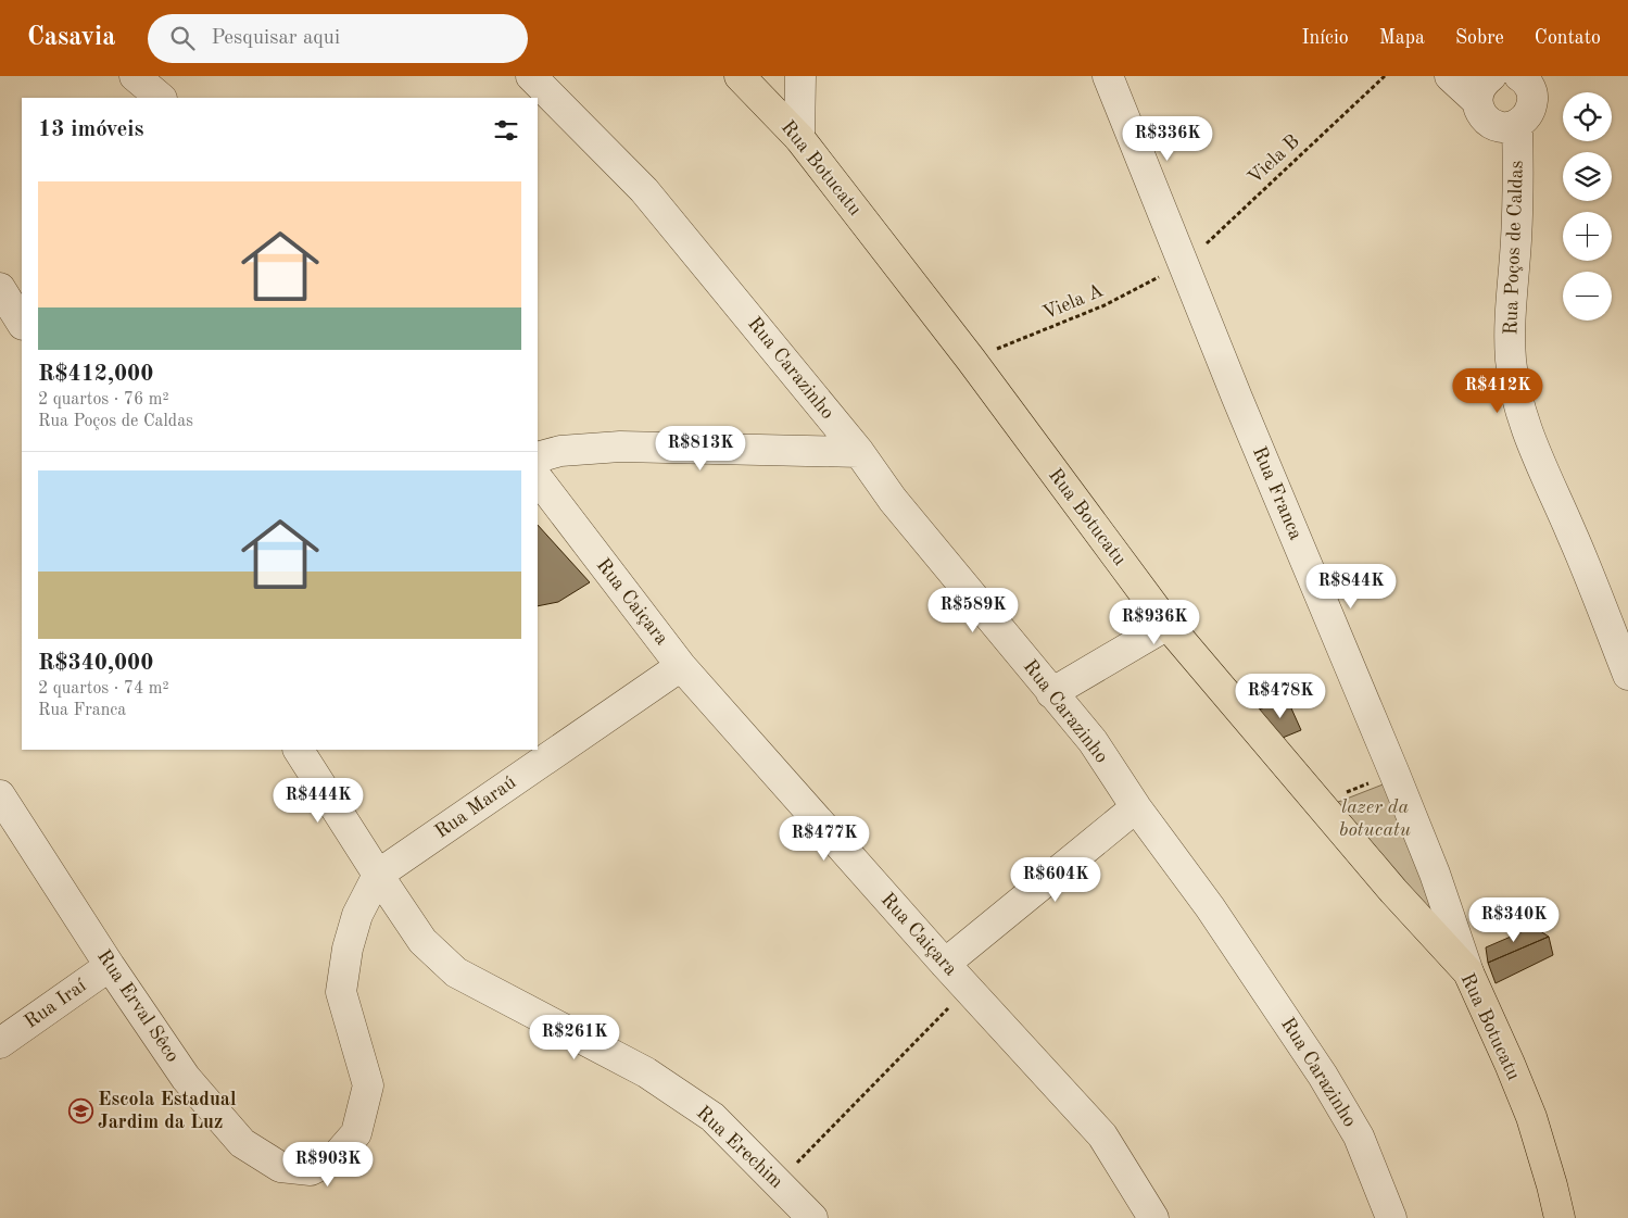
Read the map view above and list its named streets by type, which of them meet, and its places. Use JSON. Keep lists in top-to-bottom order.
{
  "streets": {
    "main road": ["Rua Botucatu"],
    "street": [
      "Rua Poços de Caldas",
      "Rua Carazinho",
      "Rua Franca",
      "Rua Caiçara",
      "Rua Maraú",
      "Rua Iraí",
      "Rua Erval Sêco",
      "Rua Erechim"
    ],
    "path": ["Viela B", "Viela A"]
  },
  "crossings": [
    ["Viela B", "Viela A"],
    ["Viela B", "Rua Franca"],
    ["Rua Botucatu", "Viela A"],
    ["Rua Botucatu", "Rua Franca"],
    ["Viela A", "Rua Franca"],
    ["Rua Caiçara", "Rua Maraú"],
    ["Rua Maraú", "Rua Erval Sêco"],
    ["Rua Maraú", "Rua Erechim"],
    ["Rua Iraí", "Rua Erval Sêco"],
    ["Rua Erval Sêco", "Rua Erechim"]
  ],
  "parks": ["lazer da botucatu"],
  "places": {
    "school or university": ["Escola Estadual Jardim da Luz"]
  },
  "page": {
    "header": "Casavia",
    "search": "Pesquisar aqui",
    "nav": [
      "Início",
      "Mapa",
      "Sobre",
      "Contato"
    ],
    "map_buttons": ["+", "−"],
    "heading": "13 imóveis",
    "price": [
      "R$336K",
      "R$412K",
      "R$813K",
      "R$844K",
      "R$589K",
      "R$936K",
      "R$478K",
      "R$444K",
      "R$477K",
      "R$604K",
      "R$340K",
      "R$261K",
      "R$903K"
    ],
    "list": [
      {
        "name": "R$412,000",
        "note": "2 quartos · 76 m² · Rua Poços de Caldas"
      },
      {
        "name": "R$340,000",
        "note": "2 quartos · 74 m² · Rua Franca"
      }
    ]
  }
}
